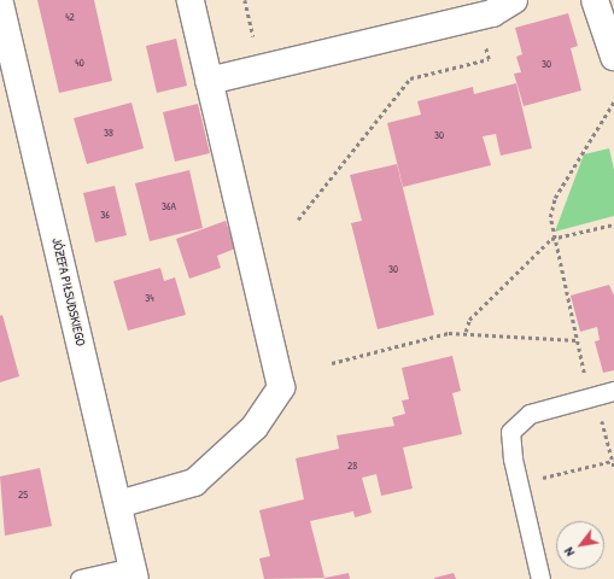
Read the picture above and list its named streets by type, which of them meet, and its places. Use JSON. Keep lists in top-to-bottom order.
{
  "streets": {
    "street": ["JÓZEFA PIŁSUDSKIEGO"]
  },
  "house_numbers": [
    "42",
    "40",
    "30",
    "38",
    "30",
    "36A",
    "36",
    "30",
    "34",
    "28",
    "25"
  ],
  "north": "bottom left"
}
